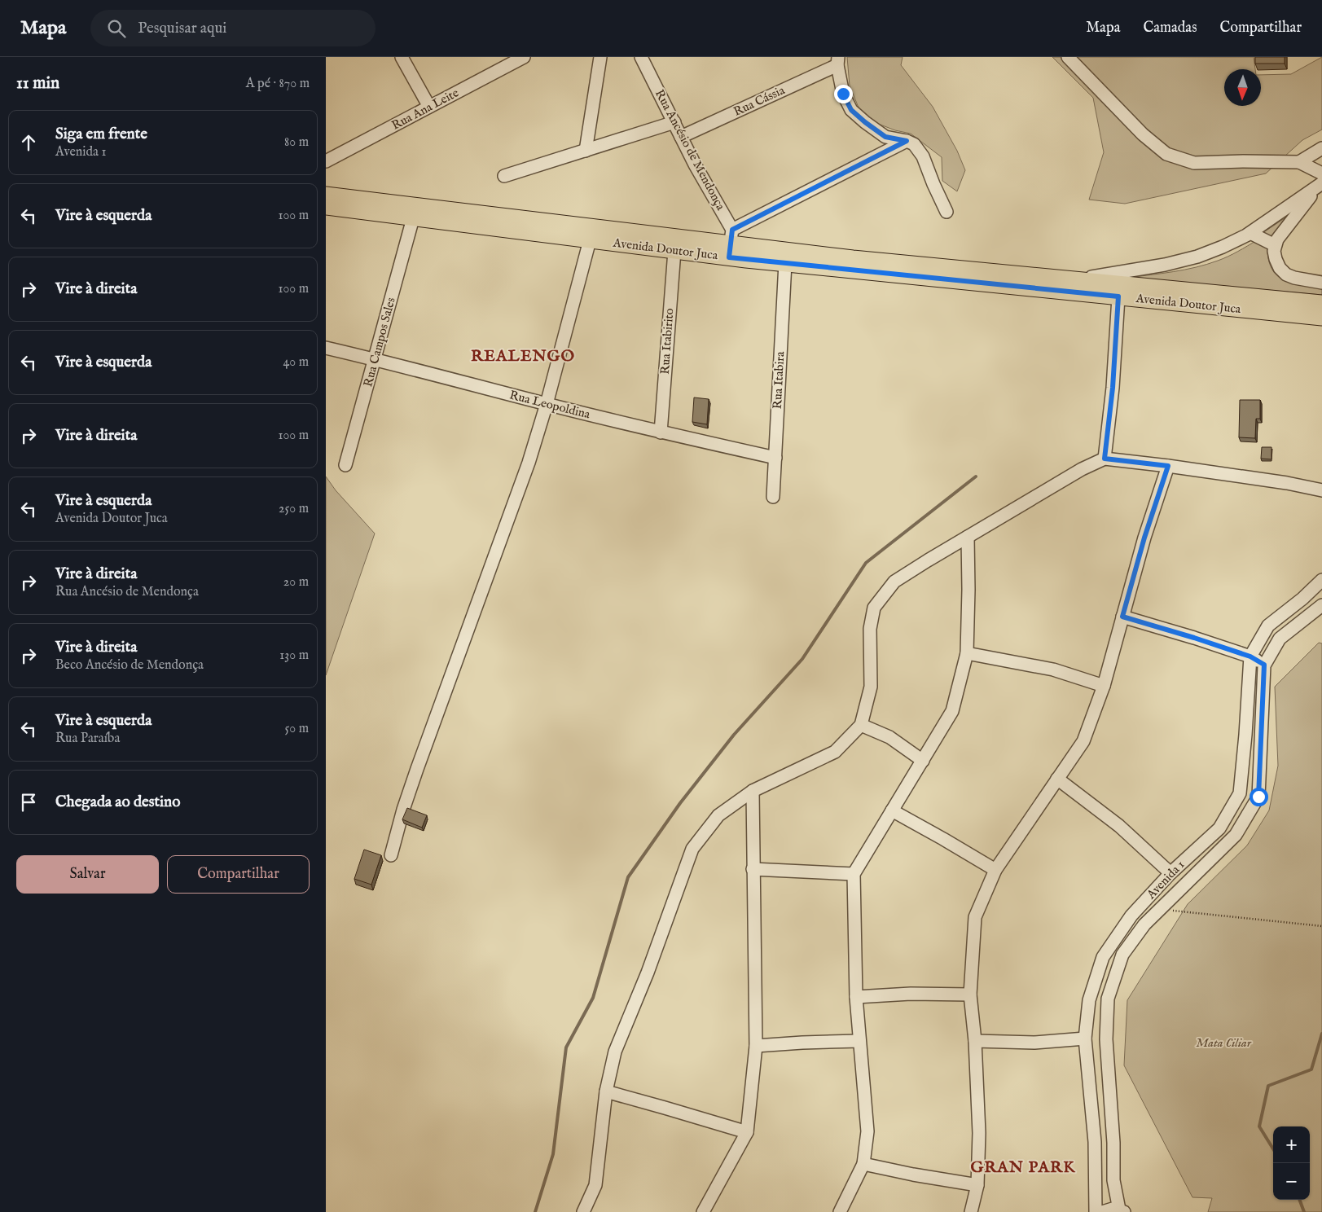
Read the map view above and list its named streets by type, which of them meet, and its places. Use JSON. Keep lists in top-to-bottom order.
{
  "streets": {
    "main road": ["Avenida Doutor Juca"],
    "street": [
      "Rua Cássia",
      "Rua Ana Leite",
      "Rua Ancésio de Mendonça",
      "Rua Itabirito",
      "Rua Campos Sales",
      "Rua Itabira",
      "Rua Leopoldina",
      "Avenida 1"
    ]
  },
  "crossings": [
    ["Rua Cássia", "Rua Ancésio de Mendonça"],
    ["Rua Ancésio de Mendonça", "Avenida Doutor Juca"],
    ["Avenida Doutor Juca", "Rua Itabirito"],
    ["Avenida Doutor Juca", "Rua Campos Sales"],
    ["Avenida Doutor Juca", "Rua Itabira"],
    ["Rua Itabirito", "Rua Leopoldina"],
    ["Rua Campos Sales", "Rua Leopoldina"],
    ["Rua Itabira", "Rua Leopoldina"]
  ],
  "districts": ["REALENGO", "GRAN PARK"],
  "parks": ["Mata Ciliar"],
  "north": "bottom",
  "page": {
    "header": "Mapa",
    "search": "Pesquisar aqui",
    "nav": ["Mapa", "Camadas", "Compartilhar"],
    "heading": ["11 min", "A pé · 870 m"],
    "list": [
      ["Siga em frente", "Avenida 1", "80 m"],
      ["Vire à esquerda", "100 m"],
      ["Vire à direita", "100 m"],
      ["Vire à esquerda", "40 m"],
      ["Vire à direita", "100 m"],
      ["Vire à esquerda", "Avenida Doutor Juca", "250 m"],
      ["Vire à direita", "Rua Ancésio de Mendonça", "20 m"],
      ["Vire à direita", "Beco Ancésio de Mendonça", "130 m"],
      ["Vire à esquerda", "Rua Paraíba", "50 m"],
      "Chegada ao destino"
    ],
    "buttons": ["Salvar", "Compartilhar"],
    "map_buttons": ["+", "−"]
  }
}
